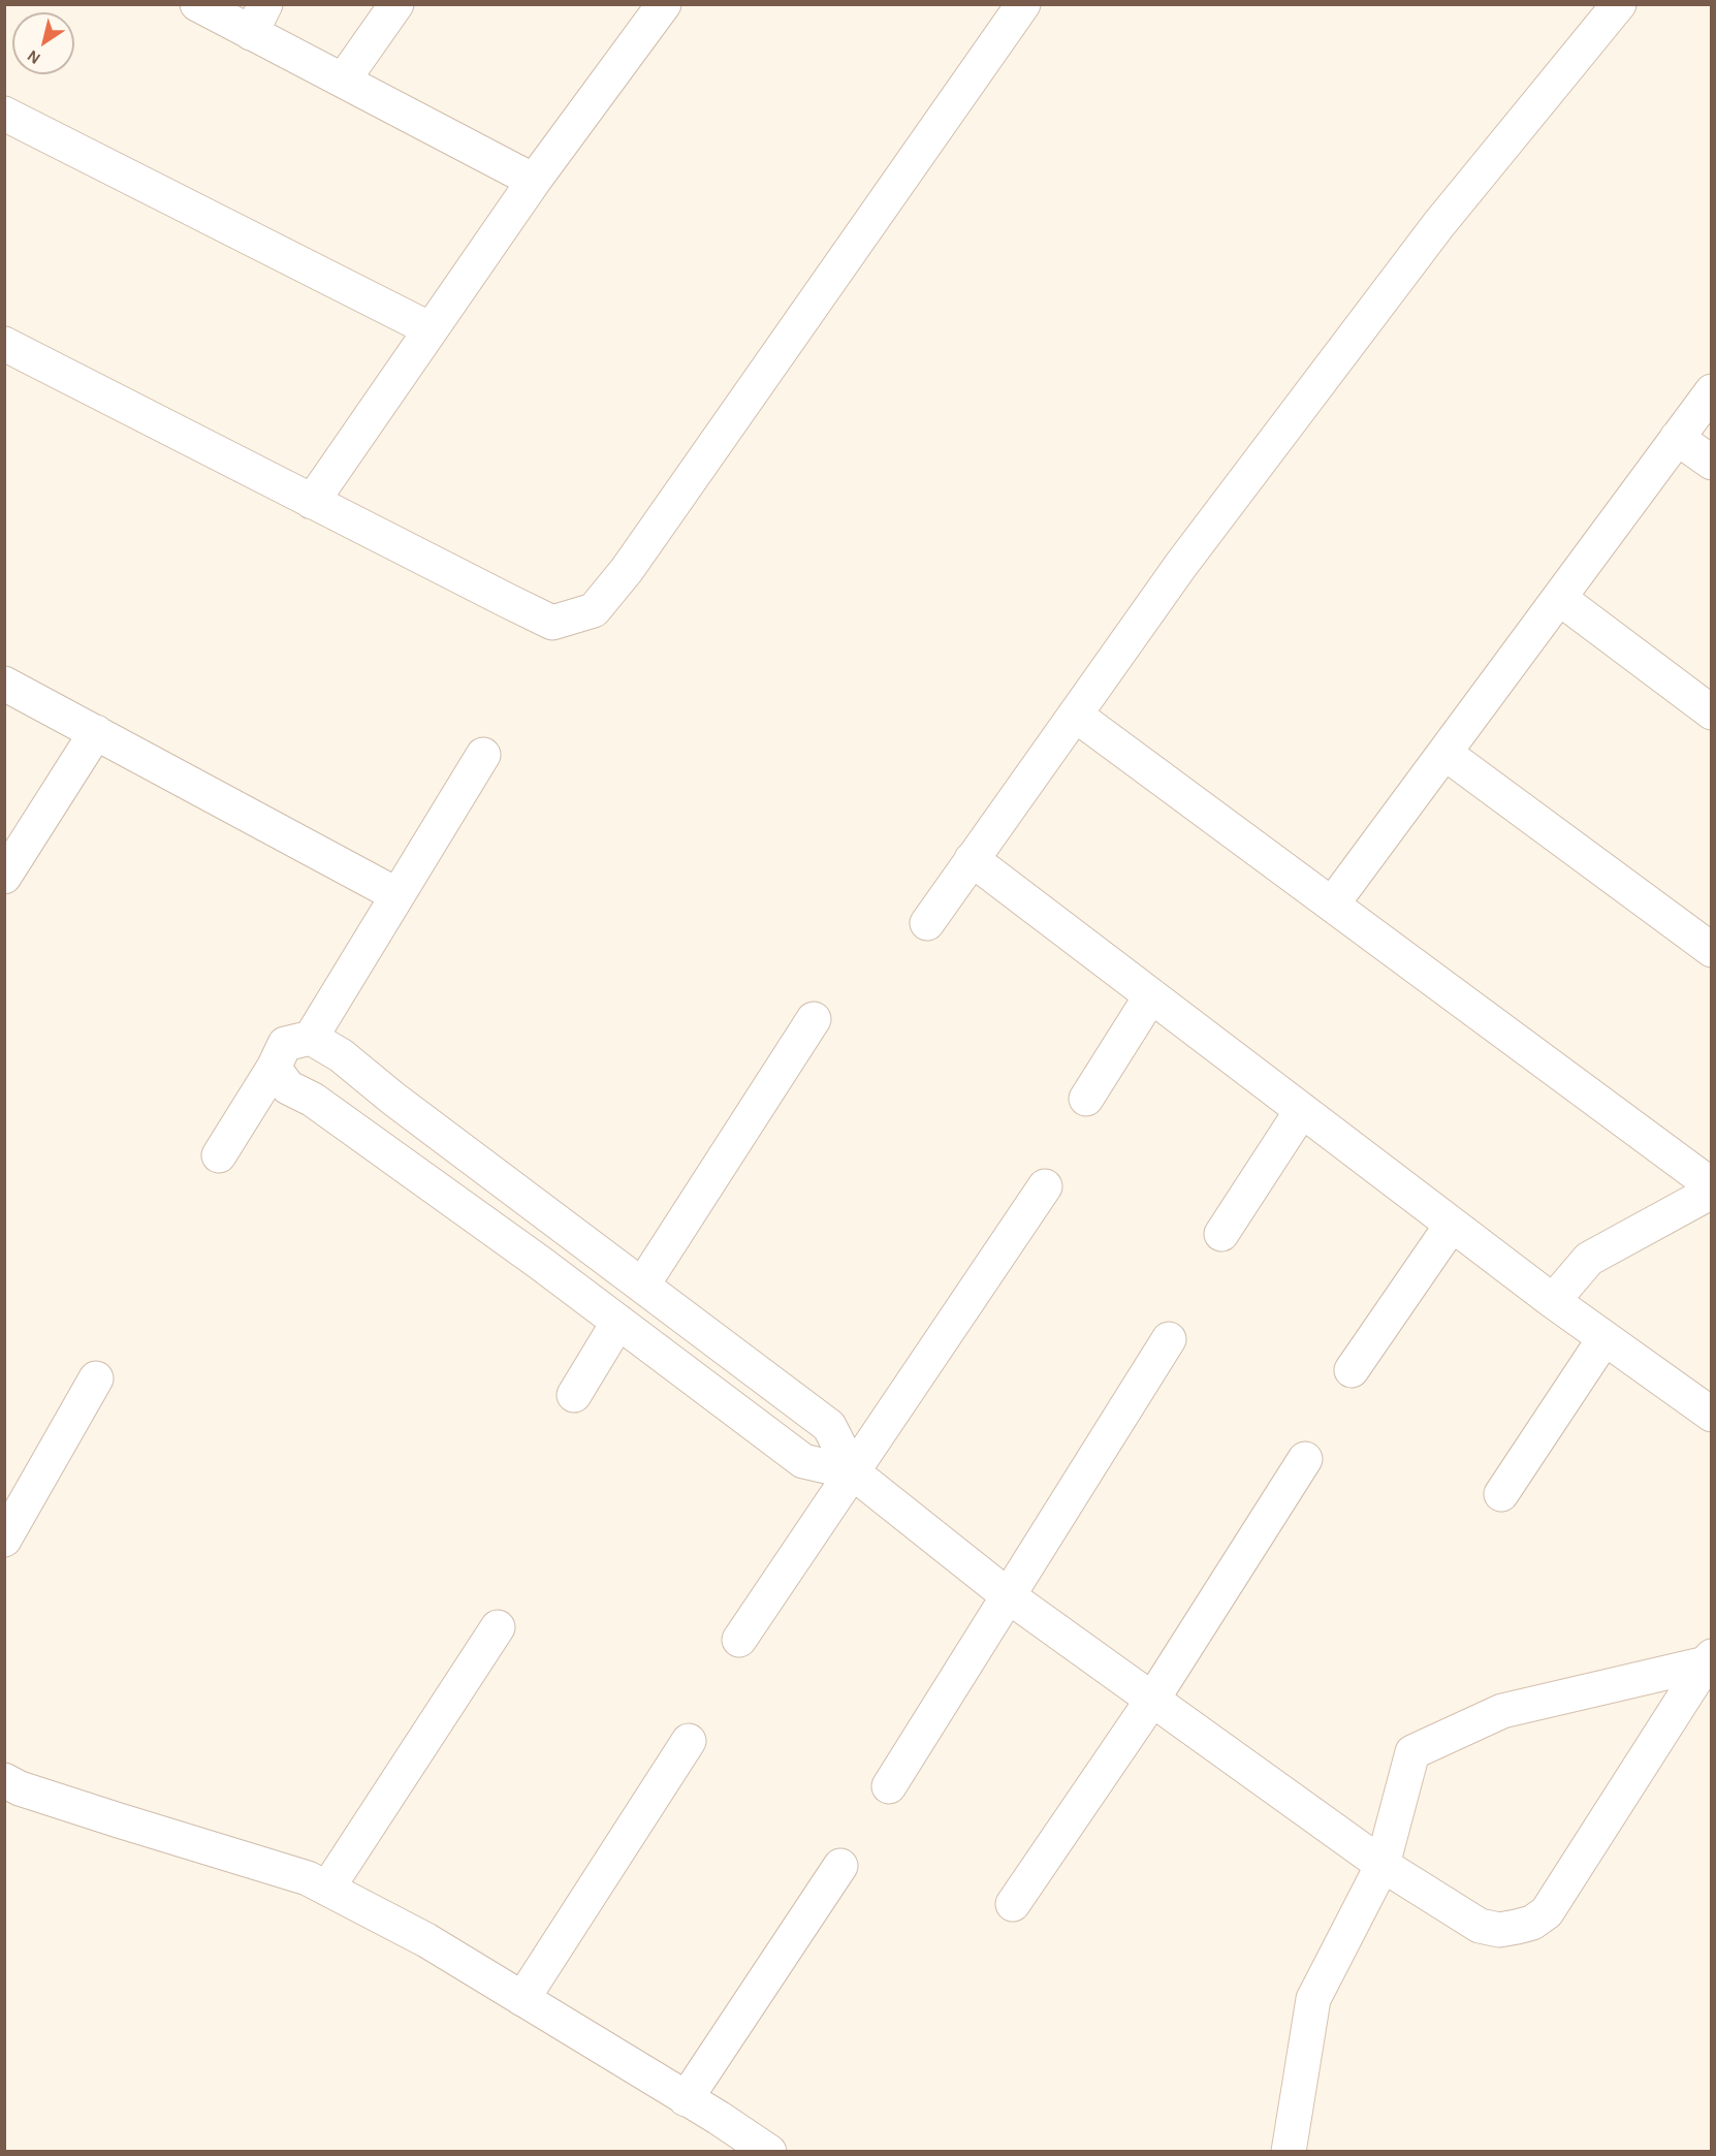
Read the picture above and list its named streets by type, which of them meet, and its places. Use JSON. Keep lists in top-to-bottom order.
{
  "north": "bottom left"
}
